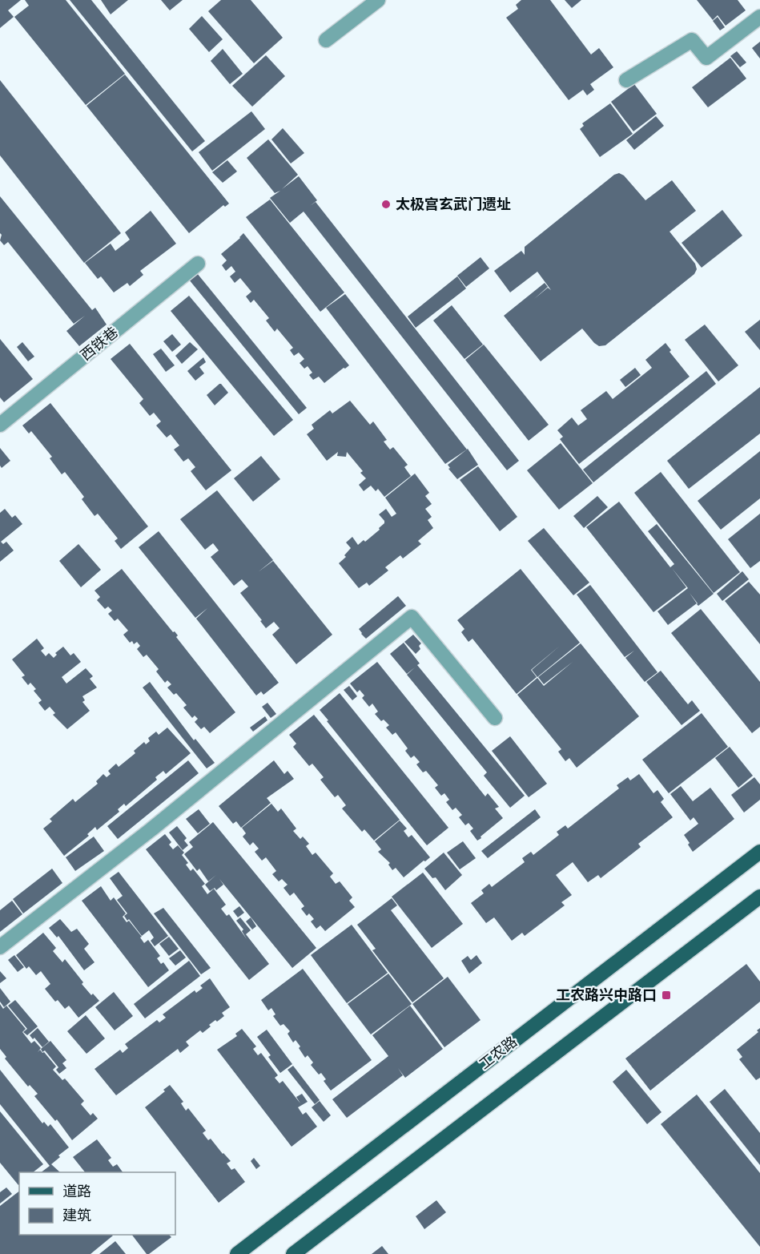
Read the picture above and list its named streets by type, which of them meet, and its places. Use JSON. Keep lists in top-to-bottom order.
{
  "streets": {
    "main road": ["工农路"],
    "street": ["西铁巷"]
  },
  "places": {
    "other": ["太极宫玄武门遗址"],
    "transit": ["工农路兴中路口"]
  },
  "legend": ["道路", "建筑"]
}
